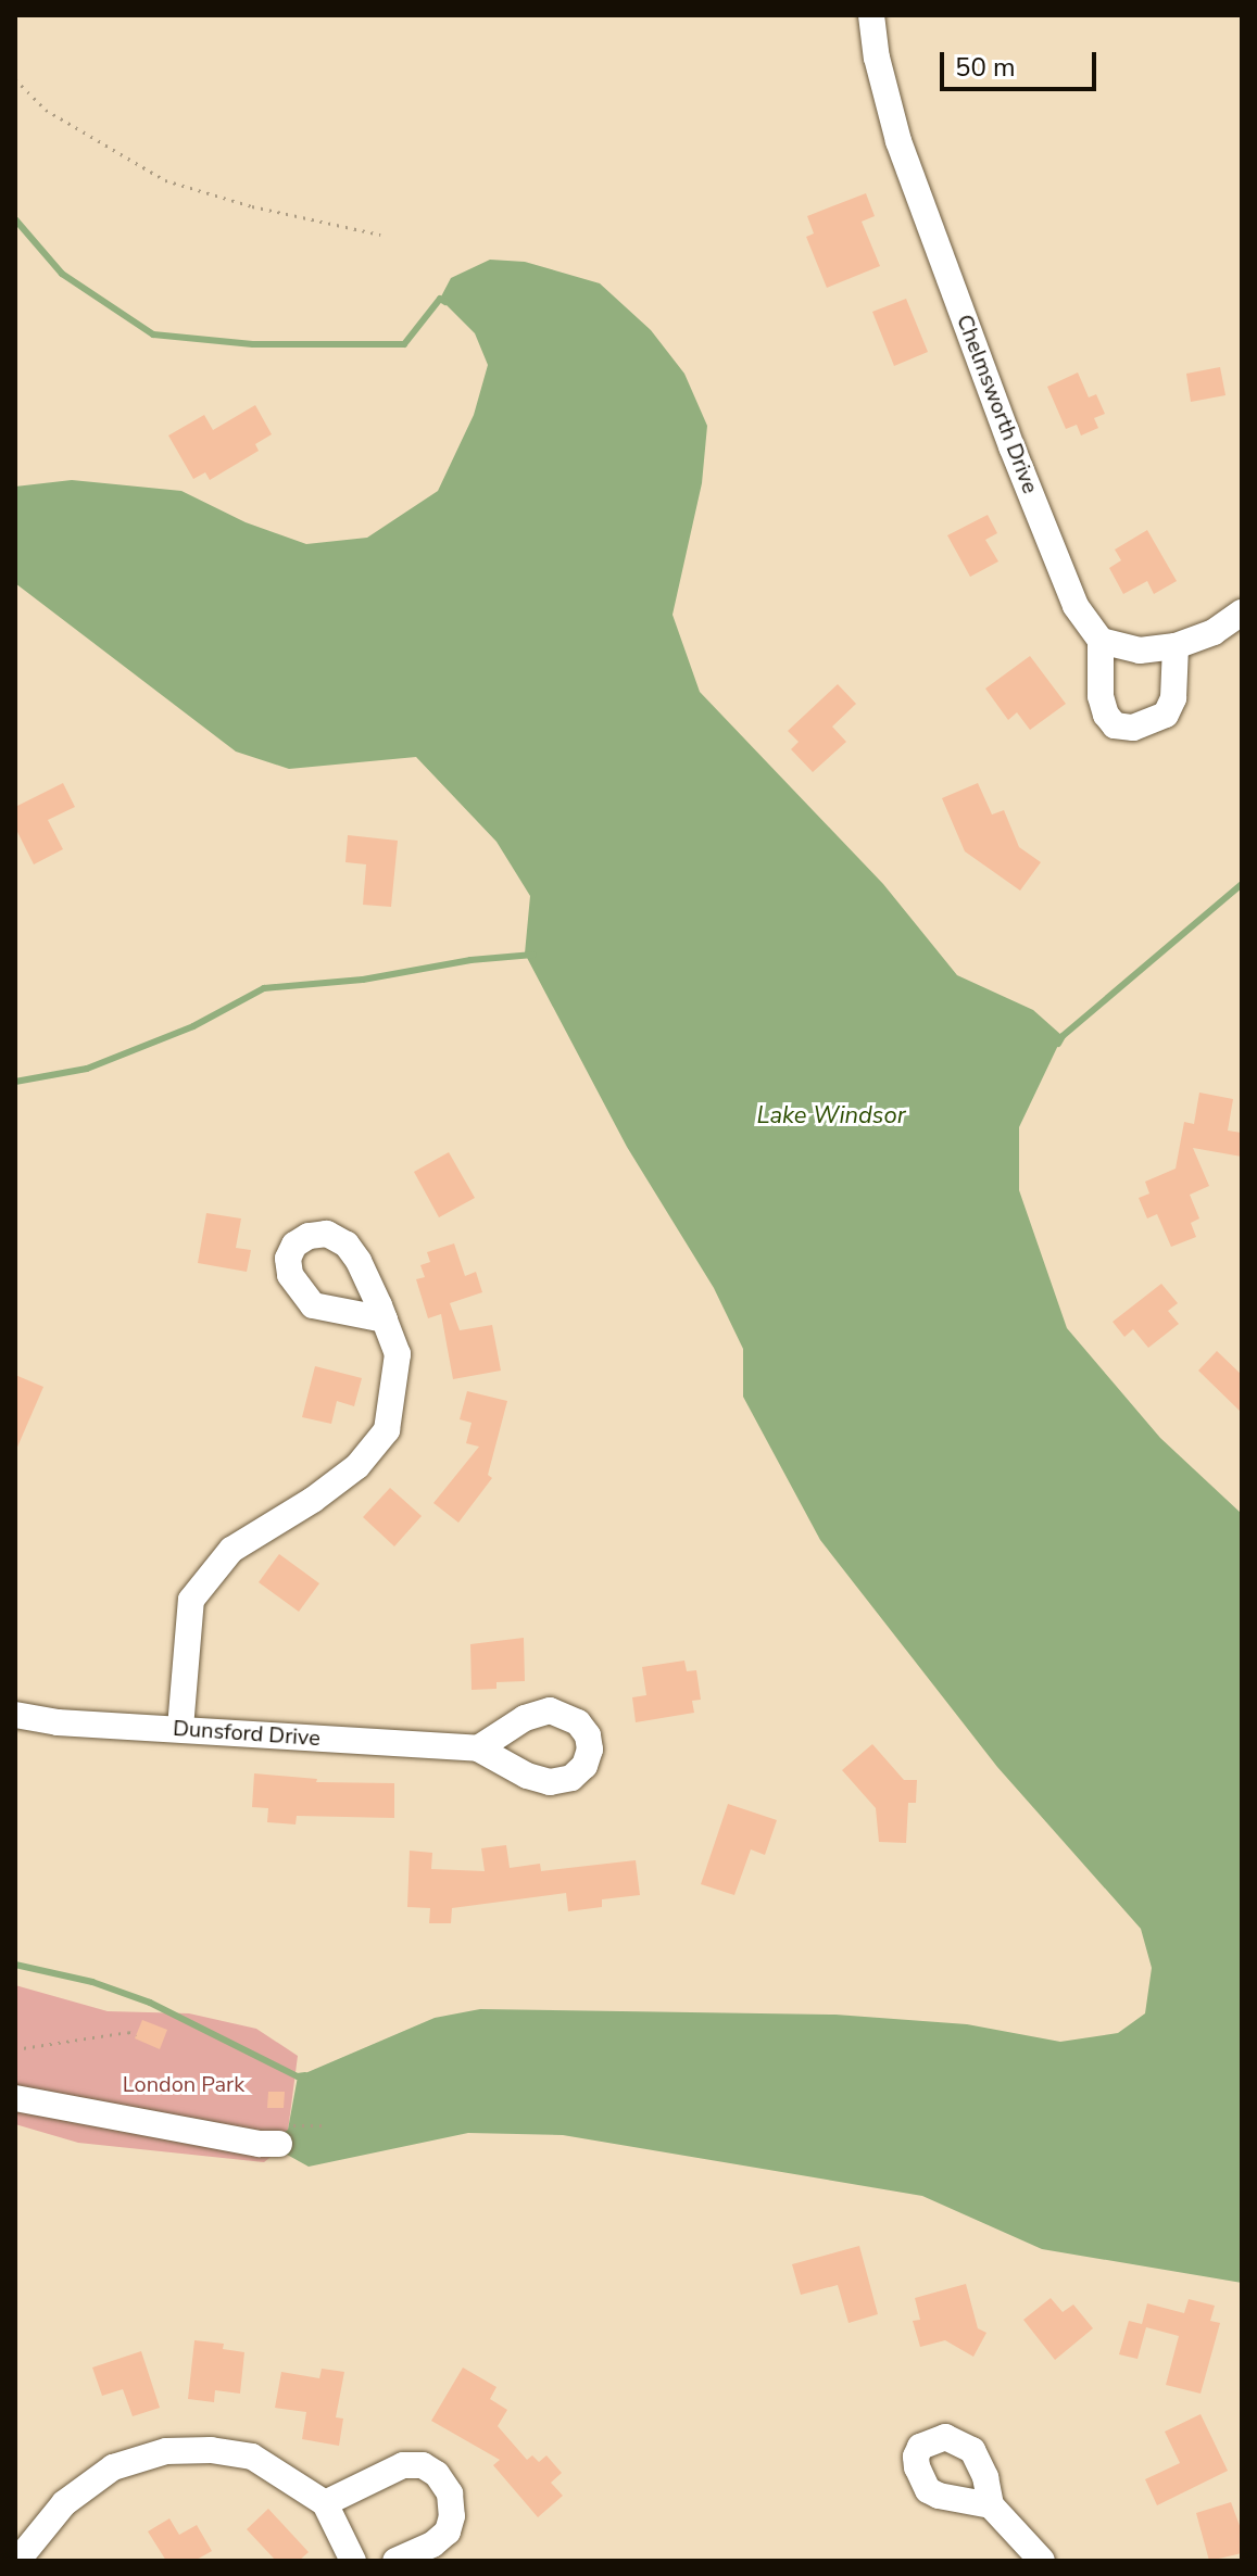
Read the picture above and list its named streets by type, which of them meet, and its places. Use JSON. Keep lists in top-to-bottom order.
{
  "streets": {
    "street": ["Chelmsworth Drive", "Dunsford Drive"]
  },
  "water": ["Lake Windsor"],
  "parks": ["London Park"],
  "scale_bar": "50 m"
}
